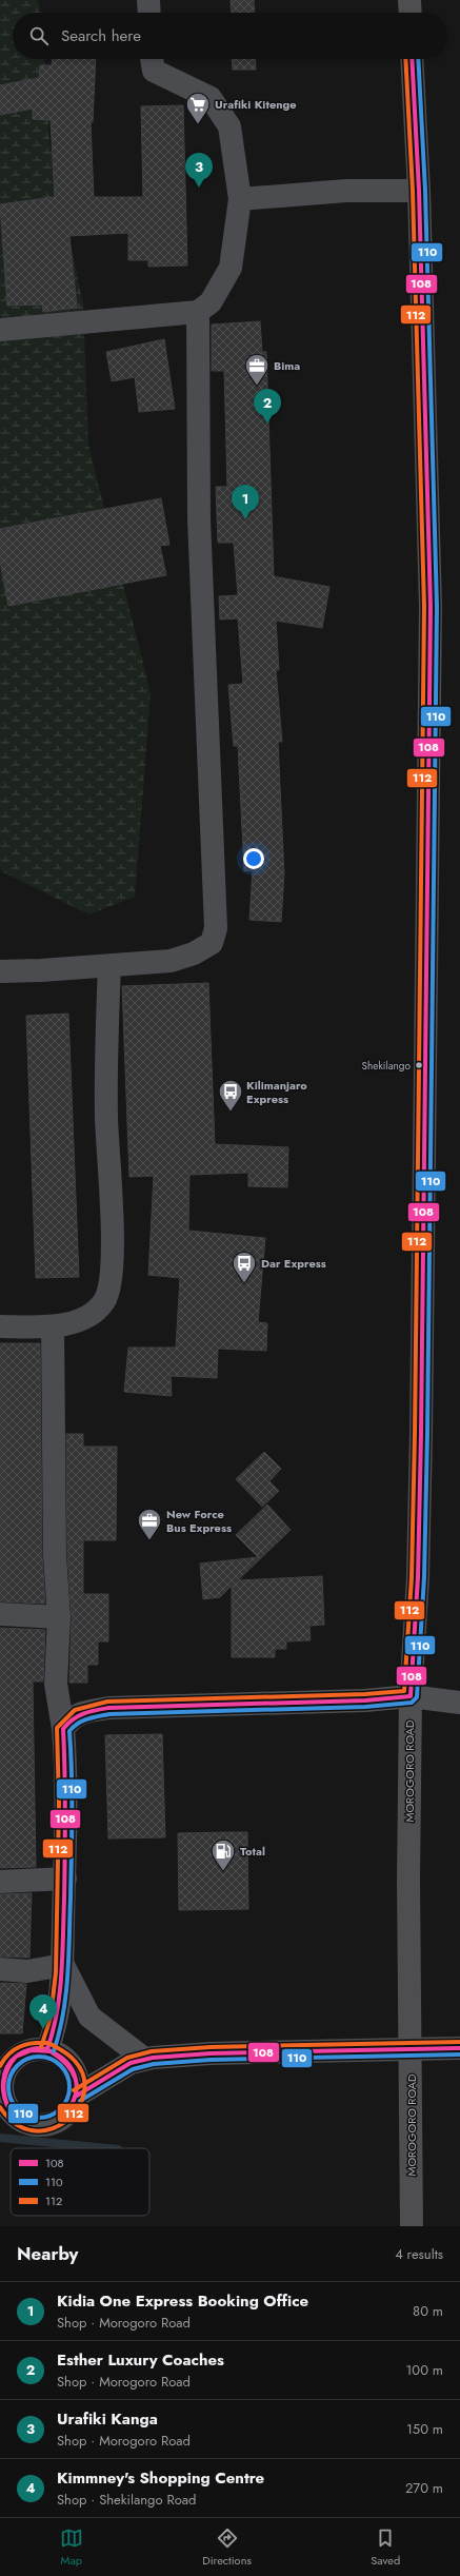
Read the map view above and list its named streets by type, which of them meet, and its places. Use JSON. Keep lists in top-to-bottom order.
{
  "streets": {
    "highway": ["MOROGORO ROAD"]
  },
  "places": {
    "supermarket": ["Urafiki Kitenge"],
    "office": ["Bima", "New Force Bus Express"],
    "other": ["Shekilango"],
    "bus stop": ["Kilimanjaro Express", "Dar Express"],
    "fuel station": ["Total"]
  },
  "lines": ["transit line 108", "transit line 110", "transit line 112"],
  "legend": ["108", "110", "112"],
  "page": {
    "search": "Search here",
    "pins": [
      "3",
      "2",
      "1",
      "4"
    ],
    "heading": ["Nearby", "4 results"],
    "list": [
      {
        "mark": "1",
        "name": "Kidia One Express Booking Office",
        "note": "Shop · Morogoro Road",
        "value": "80 m"
      },
      {
        "mark": "2",
        "name": "Esther Luxury Coaches",
        "note": "Shop · Morogoro Road",
        "value": "100 m"
      },
      {
        "mark": "3",
        "name": "Urafiki Kanga",
        "note": "Shop · Morogoro Road",
        "value": "150 m"
      },
      {
        "mark": "4",
        "name": "Kimmney's Shopping Centre",
        "note": "Shop · Shekilango Road",
        "value": "270 m"
      }
    ],
    "nav": ["Map", "Directions", "Saved"]
  }
}
